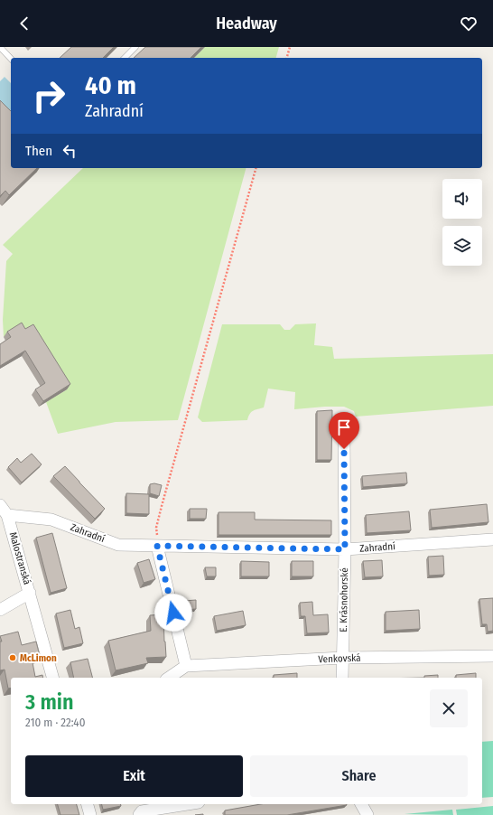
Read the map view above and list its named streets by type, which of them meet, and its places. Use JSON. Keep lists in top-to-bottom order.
{
  "streets": {
    "street": [
      "Zahradní",
      "Malostranská",
      "E. Krásnohorské",
      "Venkovská"
    ]
  },
  "crossings": [
    ["Zahradní", "Malostranská"],
    ["Zahradní", "E. Krásnohorské"],
    ["E. Krásnohorské", "Venkovská"]
  ],
  "places": ["McLimon"],
  "page": {
    "header": "Headway",
    "turn": ["40 m", "Zahradní"],
    "then": "Then",
    "heading": ["3 min", "210 m · 22:40"],
    "buttons": ["Exit", "Share"]
  }
}
